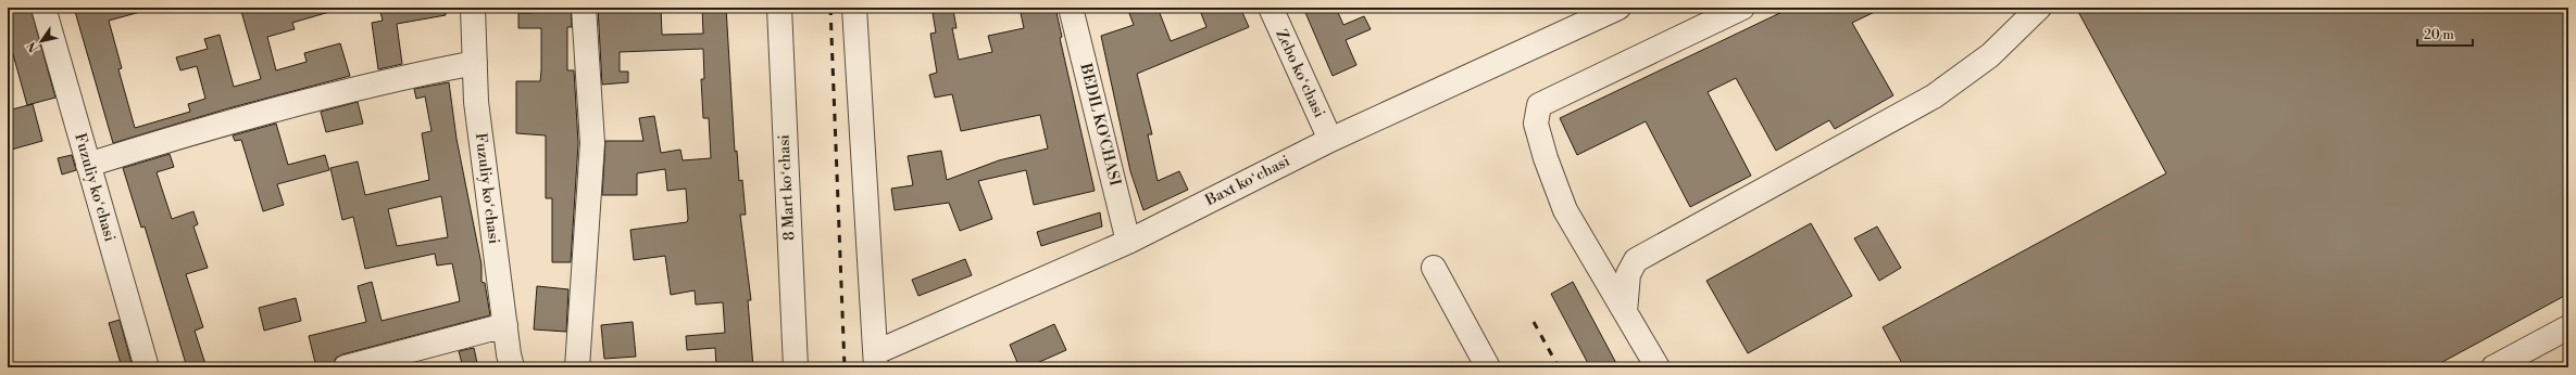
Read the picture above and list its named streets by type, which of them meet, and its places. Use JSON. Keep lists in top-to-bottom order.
{
  "streets": {
    "street": [
      "Zebo koʻchasi",
      "BEDIL KO'CHASI",
      "Baxt koʻchasi",
      "Fuzuliy koʻchasi",
      "8 Mart koʻchasi"
    ]
  },
  "crossings": [
    ["Zebo koʻchasi", "Baxt koʻchasi"],
    ["BEDIL KO'CHASI", "Baxt koʻchasi"]
  ],
  "scale_bar": "20 m",
  "north": "bottom left"
}
